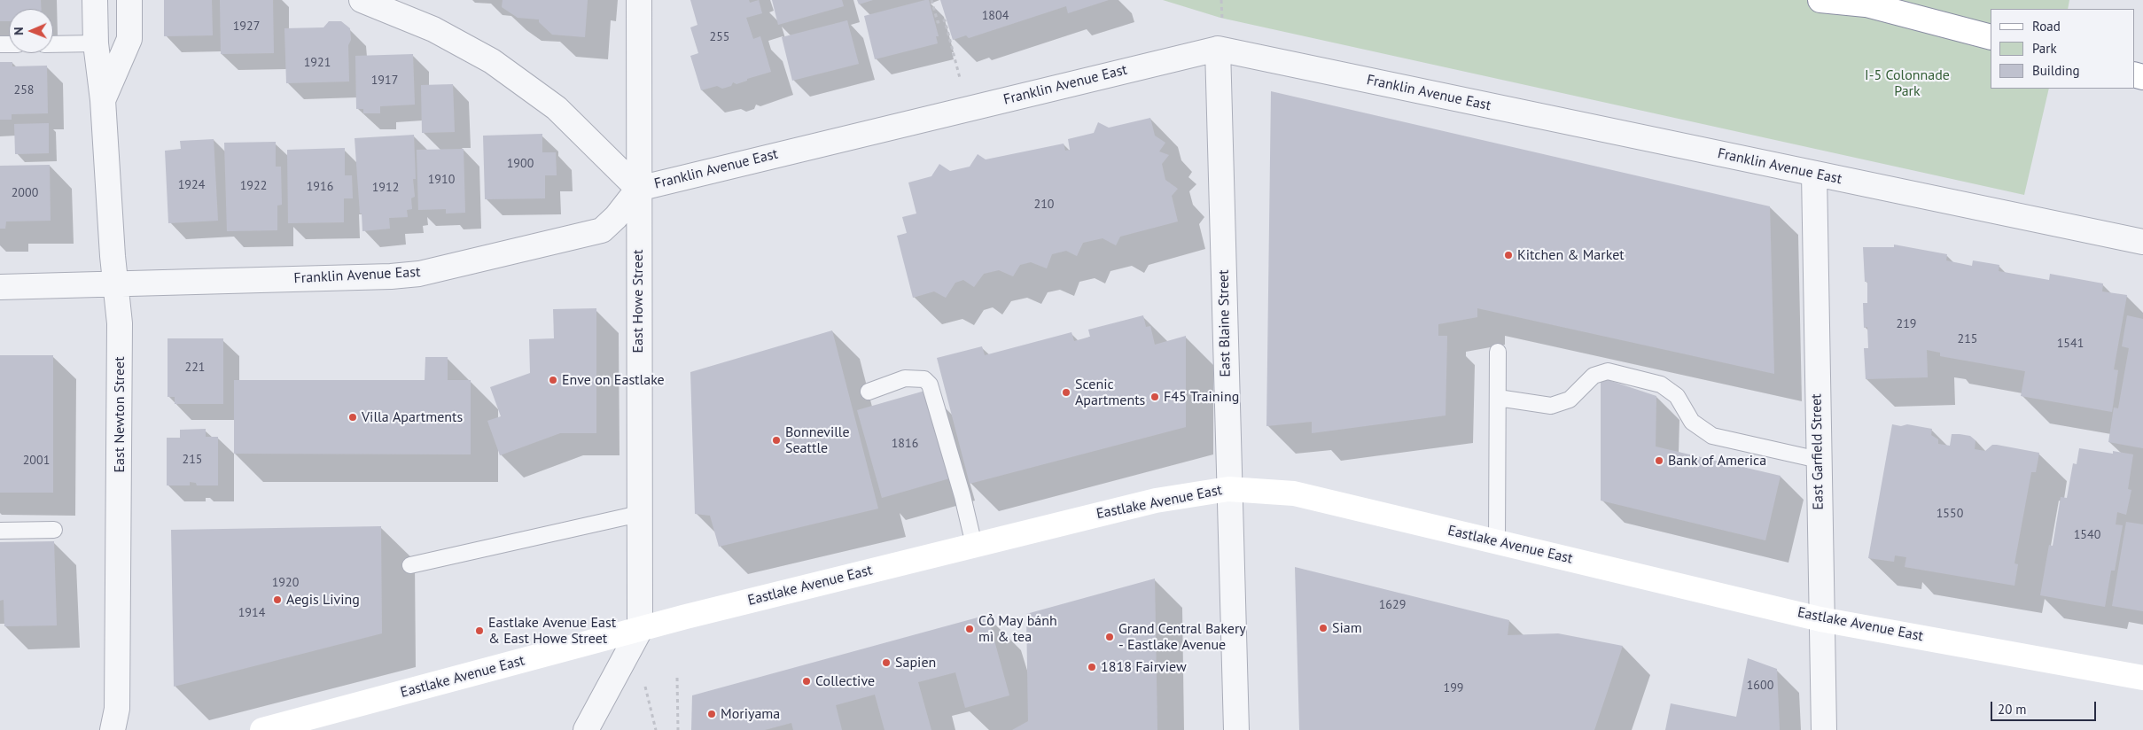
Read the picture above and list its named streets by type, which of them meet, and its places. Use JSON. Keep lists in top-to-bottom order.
{
  "streets": {
    "main road": ["Eastlake Avenue East"],
    "street": [
      "Franklin Avenue East",
      "East Howe Street",
      "East Blaine Street",
      "East Newton Street",
      "East Garfield Street"
    ]
  },
  "crossings": [
    ["Franklin Avenue East", "East Howe Street"],
    ["Franklin Avenue East", "East Blaine Street"],
    ["Franklin Avenue East", "East Newton Street"],
    ["Franklin Avenue East", "East Garfield Street"],
    ["East Howe Street", "Eastlake Avenue East"],
    ["East Blaine Street", "Eastlake Avenue East"],
    ["East Garfield Street", "Eastlake Avenue East"]
  ],
  "parks": ["I-5 Colonnade Park"],
  "places": [
    "Kitchen & Market",
    "Enve on Eastlake",
    "Scenic Apartments",
    "F45 Training",
    "Villa Apartments",
    "Bonneville Seattle",
    "Bank of America",
    "Aegis Living",
    "Siam",
    "Cỏ May bánh mì & tea",
    "Eastlake Avenue East & East Howe Street",
    "Grand Central Bakery - Eastlake Avenue",
    "Sapien",
    "1818 Fairview",
    "Collective",
    "Moriyama"
  ],
  "house_numbers": [
    "1804",
    "1927",
    "255",
    "1921",
    "1917",
    "258",
    "1900",
    "1910",
    "1924",
    "1922",
    "1916",
    "1912",
    "2000",
    "210",
    "219",
    "215",
    "1541",
    "221",
    "1816",
    "215",
    "2001",
    "1550",
    "1540",
    "1920",
    "1629",
    "1914",
    "1600",
    "199"
  ],
  "legend": ["Road", "Park", "Building"],
  "scale_bar": "20 m",
  "north": "left"
}
